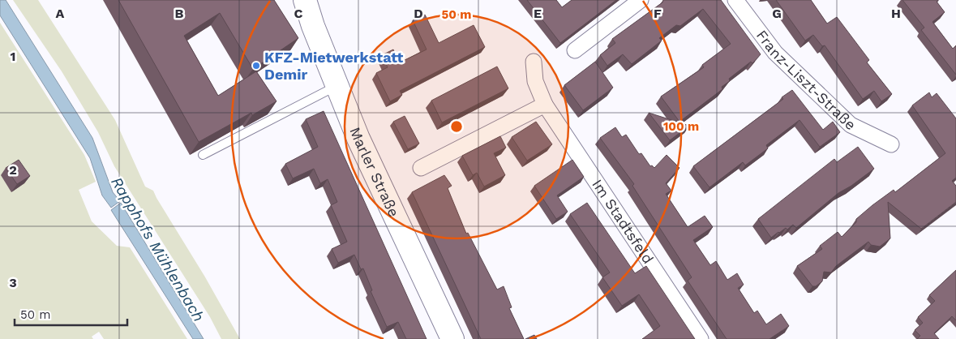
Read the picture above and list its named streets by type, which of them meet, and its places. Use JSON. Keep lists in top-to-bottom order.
{
  "streets": {
    "main road": ["Marler Straße"],
    "street": ["Franz-Liszt-Straße", "Im Stadtsfeld"]
  },
  "water": ["Rapphofs Mühlenbach"],
  "places": ["KFZ-Mietwerkstatt Demir"],
  "scale_bar": "50 m",
  "grid": {
    "columns": [
      "A",
      "B",
      "C",
      "D",
      "E",
      "F",
      "G",
      "H"
    ],
    "rows": ["1", "2", "3"]
  },
  "rings": ["50 m", "100 m"]
}
